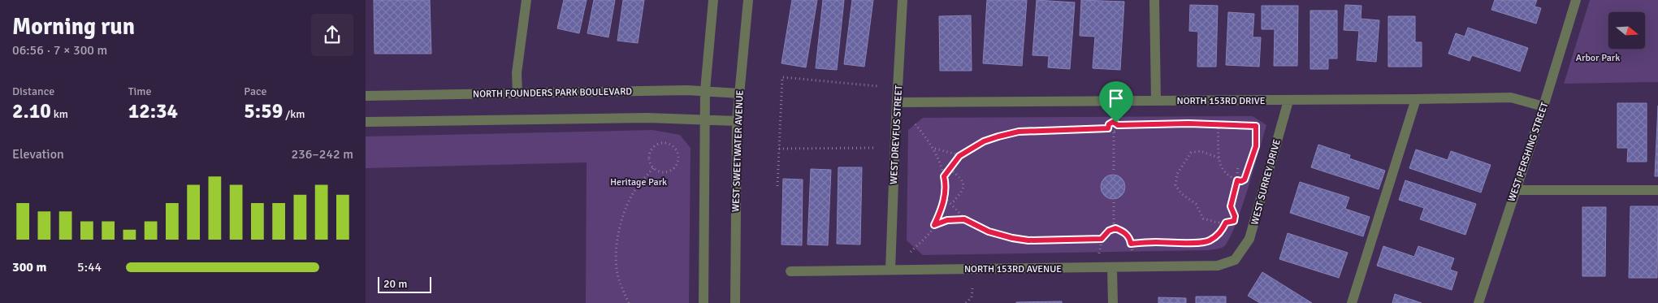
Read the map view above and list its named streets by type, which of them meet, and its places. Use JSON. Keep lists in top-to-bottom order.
{
  "streets": {
    "street": [
      "NORTH FOUNDERS PARK BOULEVARD",
      "NORTH 153RD DRIVE",
      "WEST DREYFUS STREET",
      "WEST SWEETWATER AVENUE",
      "WEST PERSHING STREET",
      "WEST SURREY DRIVE",
      "NORTH 153RD AVENUE"
    ]
  },
  "crossings": [
    ["NORTH FOUNDERS PARK BOULEVARD", "WEST SWEETWATER AVENUE"],
    ["NORTH 153RD DRIVE", "WEST DREYFUS STREET"],
    ["NORTH 153RD DRIVE", "WEST PERSHING STREET"],
    ["NORTH 153RD DRIVE", "WEST SURREY DRIVE"],
    ["WEST DREYFUS STREET", "NORTH 153RD AVENUE"],
    ["WEST SURREY DRIVE", "NORTH 153RD AVENUE"]
  ],
  "parks": ["Arbor Park", "Heritage Park"],
  "scale_bar": "20 m",
  "north": "right",
  "page": {
    "heading": ["Morning run", "06:56 · 7 × 300 m"],
    "stats": [
      ["Distance", "2.10 km"],
      ["Time", "12:34"],
      ["Pace", "5:59 /km"]
    ],
    "chart": ["Elevation", "236–242 m"],
    "list": [
      {
        "name": "300 m",
        "note": "5:44"
      }
    ],
    "scale": "20 m"
  }
}
